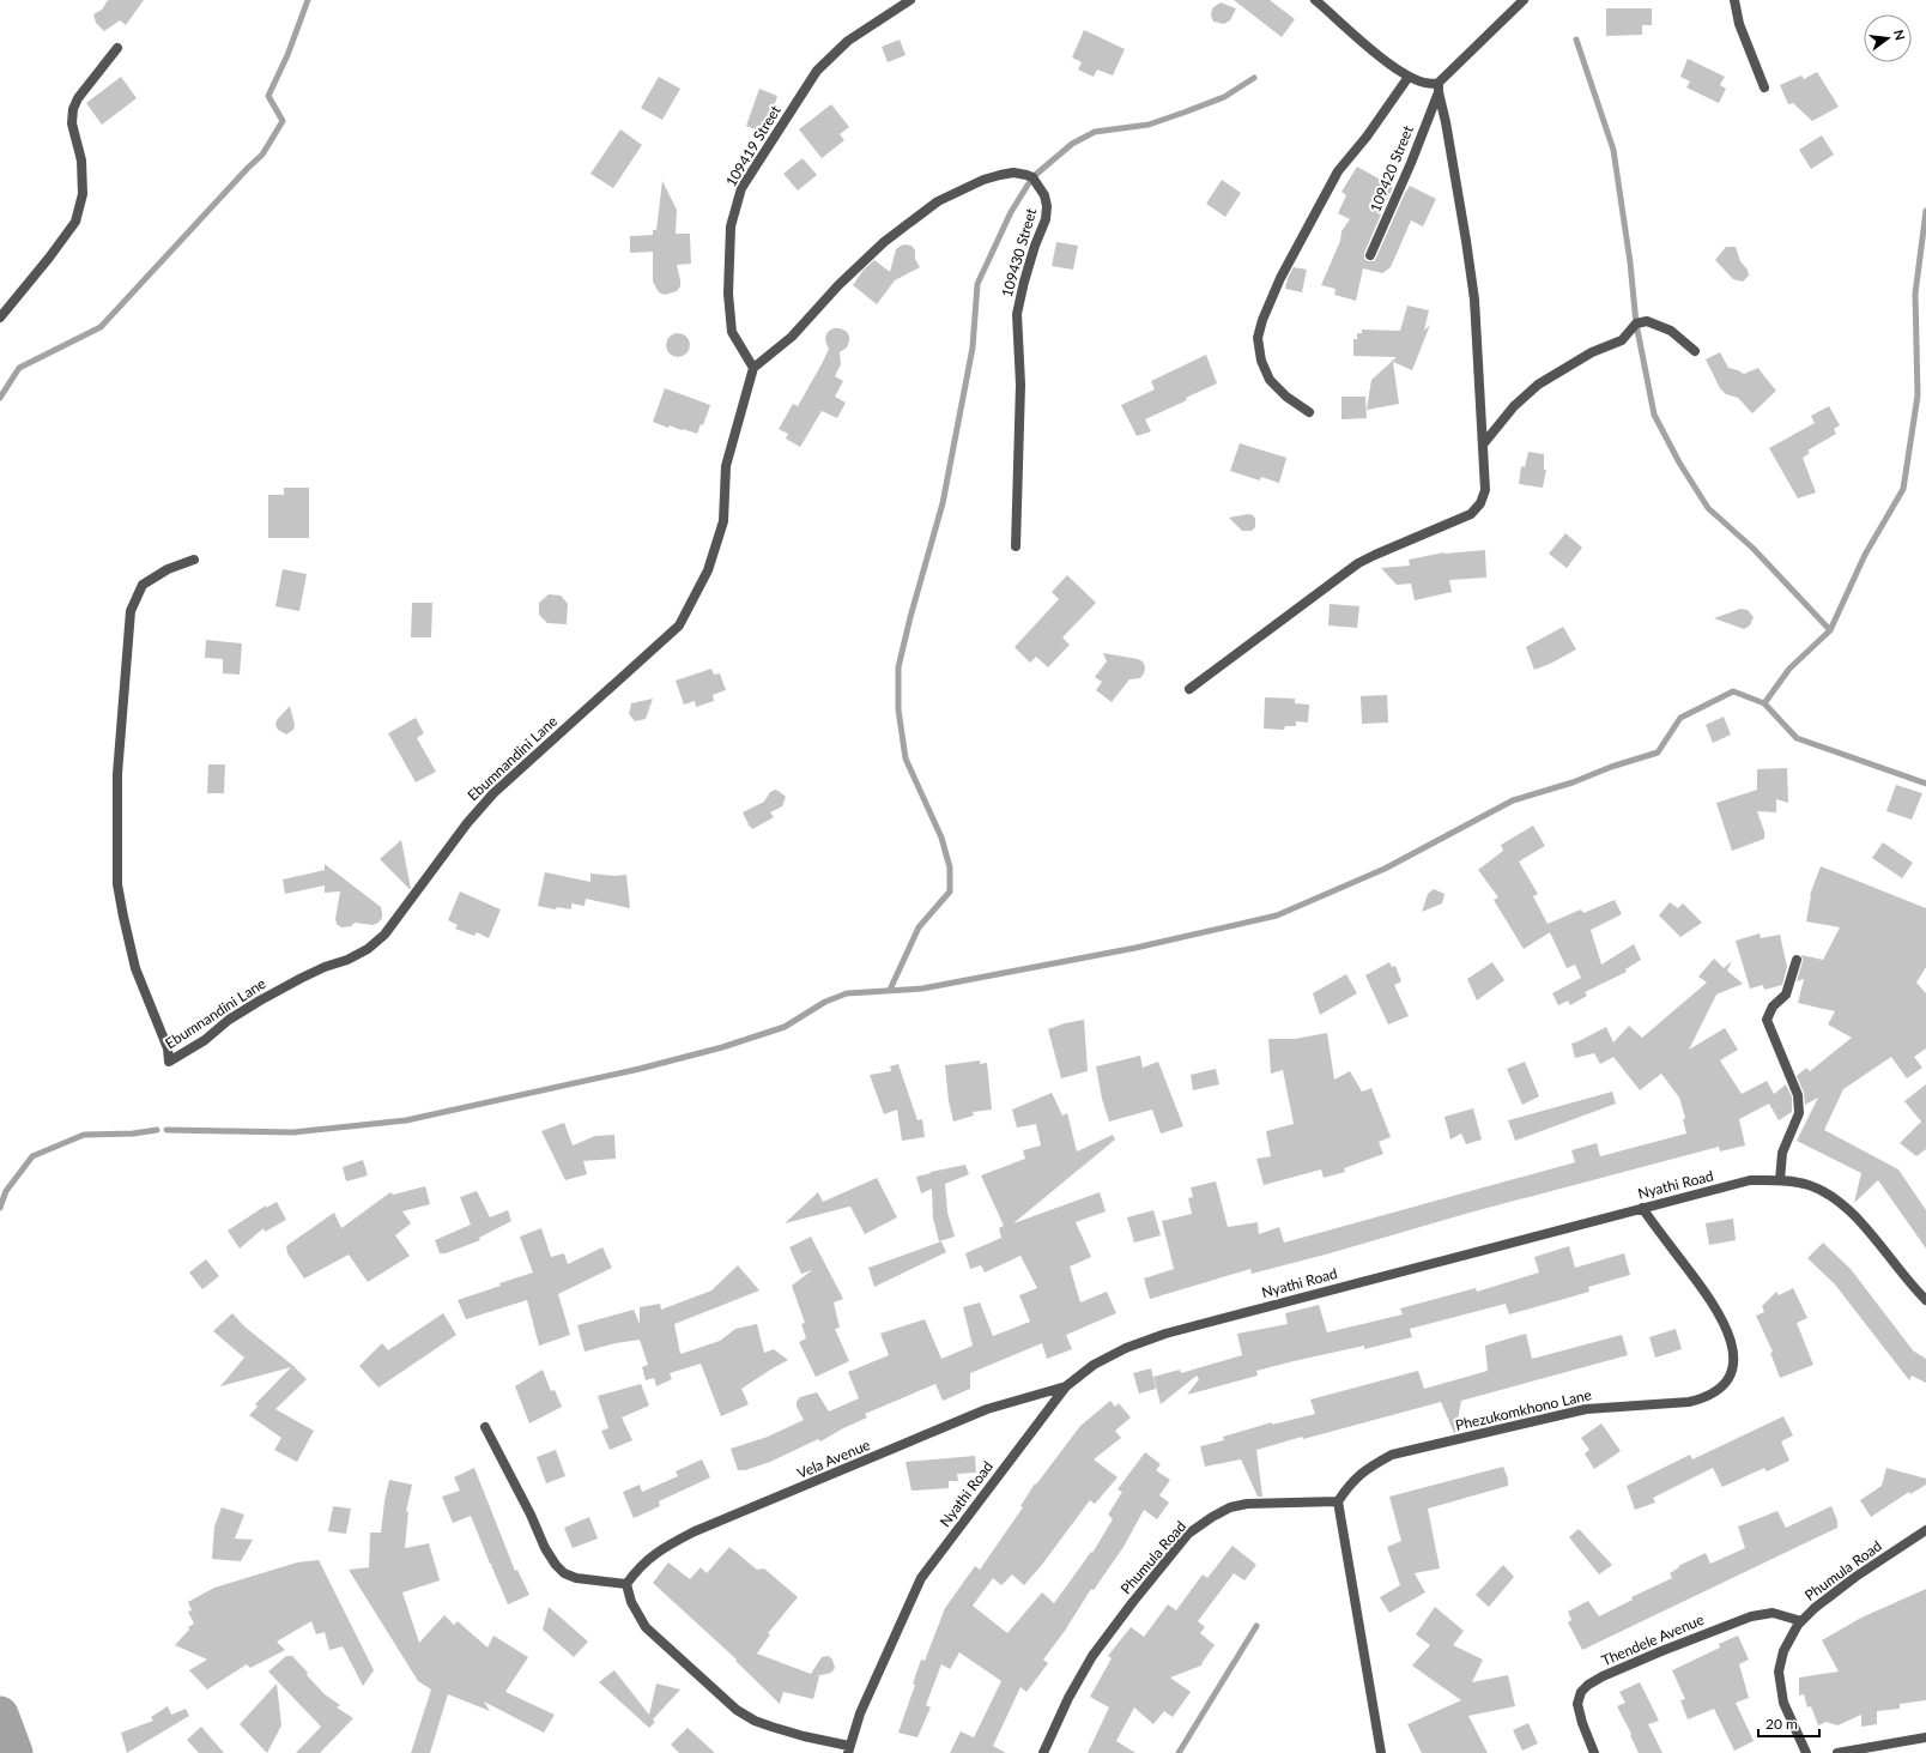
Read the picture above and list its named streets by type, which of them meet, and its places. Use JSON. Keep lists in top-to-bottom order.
{
  "streets": {
    "street": [
      "109419 Street",
      "109420 Street",
      "109430 Street",
      "Ebumnandini Lane",
      "Nyathi Road",
      "Phezukomkhono Lane",
      "Vela Avenue",
      "Phumula Road",
      "Thendele Avenue"
    ]
  },
  "crossings": [
    ["109419 Street", "109430 Street"],
    ["109419 Street", "Ebumnandini Lane"],
    ["109430 Street", "Ebumnandini Lane"],
    ["Nyathi Road", "Phezukomkhono Lane"],
    ["Nyathi Road", "Vela Avenue"],
    ["Phezukomkhono Lane", "Phumula Road"],
    ["Phumula Road", "Thendele Avenue"]
  ],
  "scale_bar": "20 m",
  "north": "right"
}
